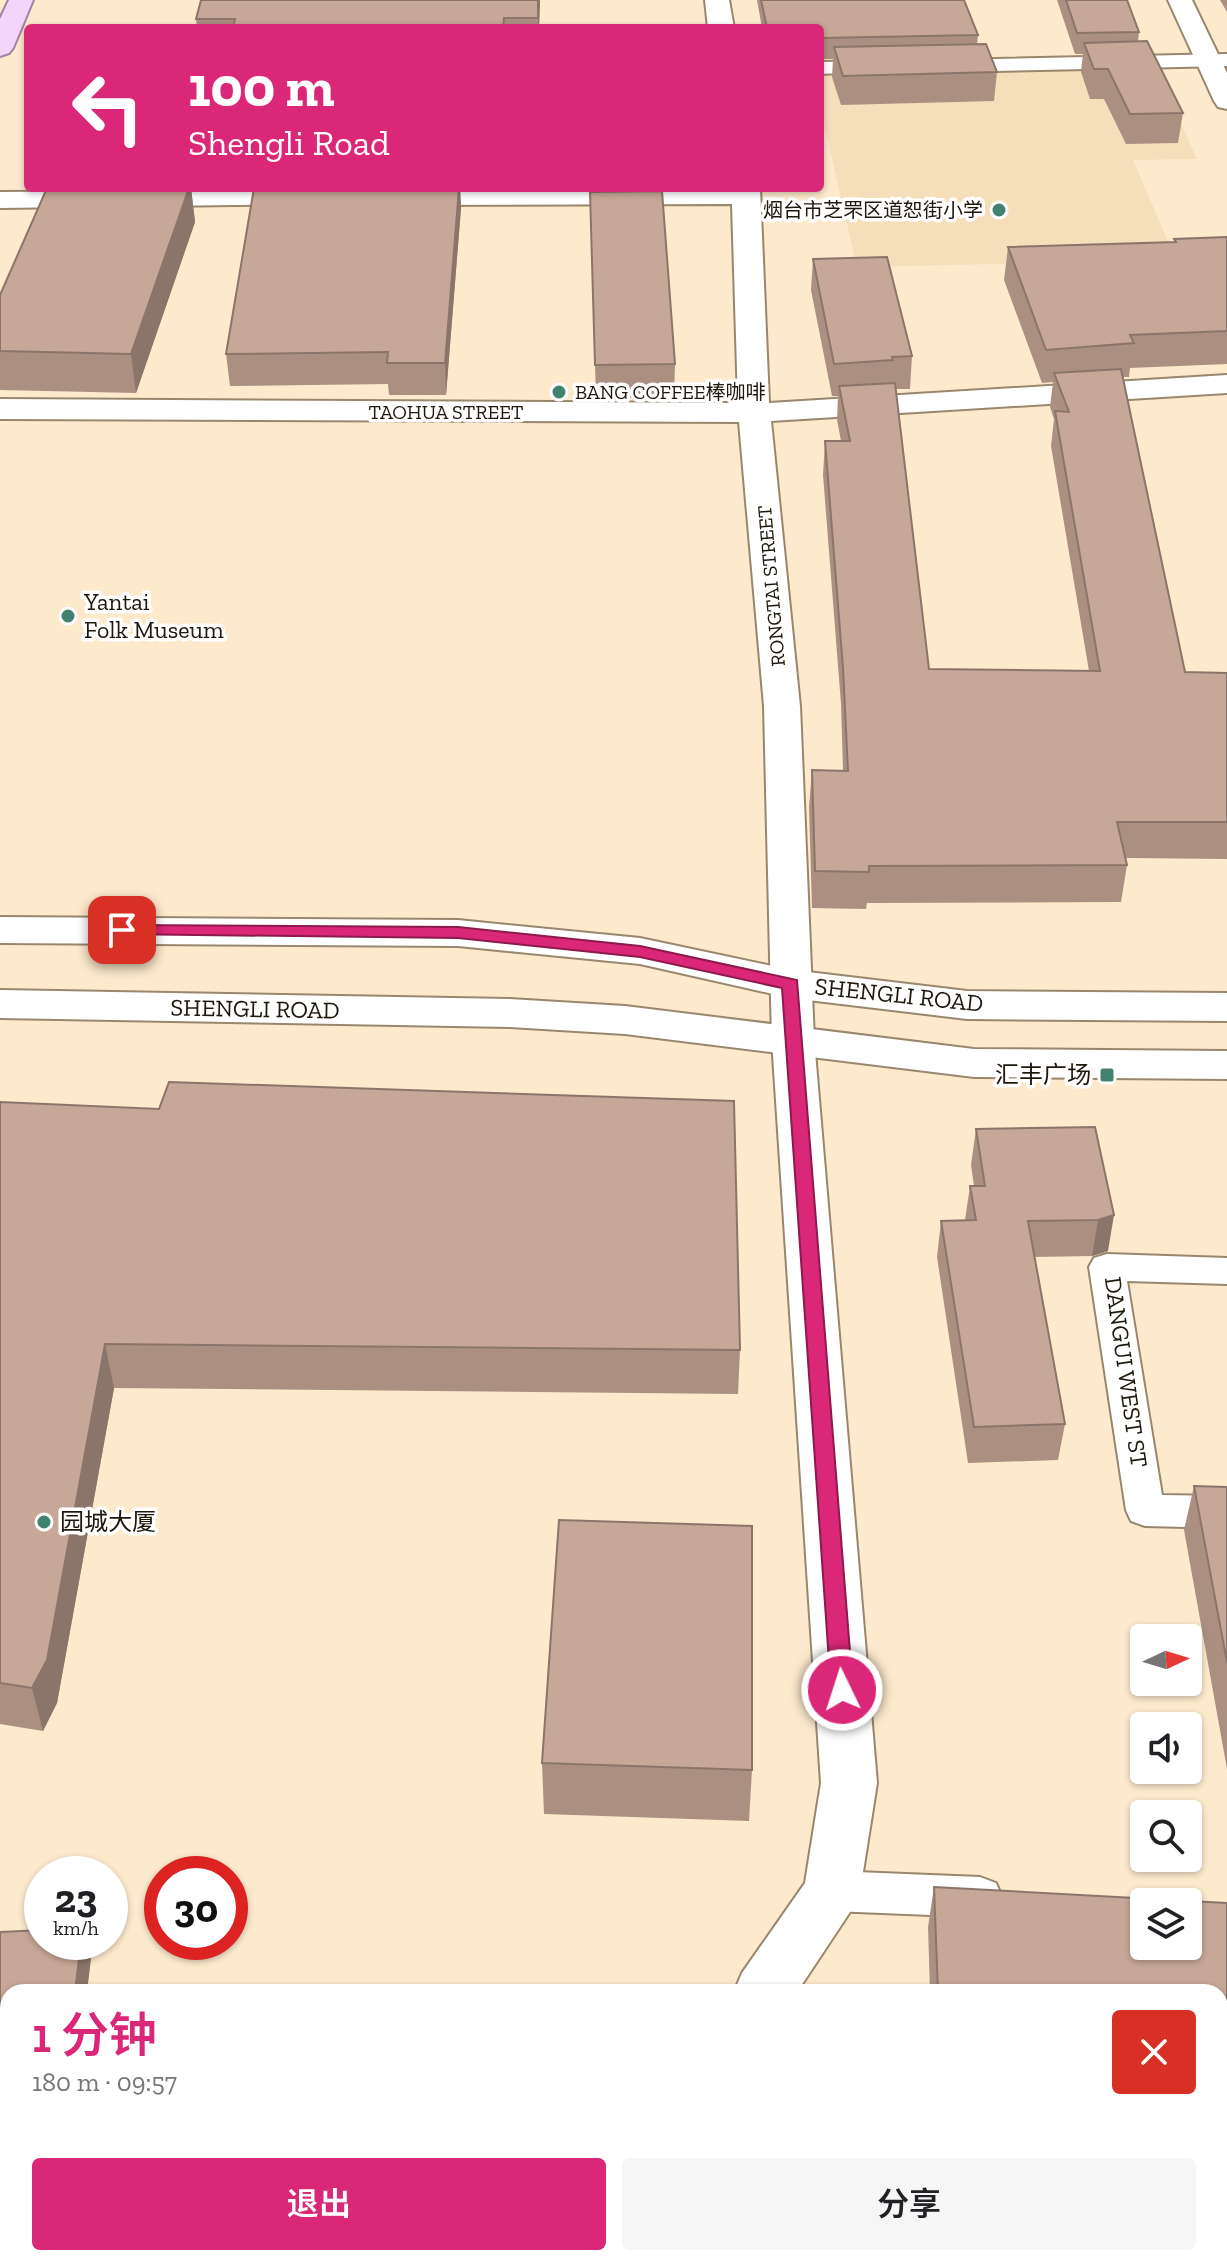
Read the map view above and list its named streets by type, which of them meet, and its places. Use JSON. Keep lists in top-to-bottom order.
{
  "streets": {
    "street": ["TAOHUA STREET", "RONGTAI STREET", "SHENGLI ROAD"],
    "lane": ["DANGUI WEST ST"]
  },
  "crossings": [
    ["TAOHUA STREET", "RONGTAI STREET"],
    ["RONGTAI STREET", "SHENGLI ROAD"]
  ],
  "places": {
    "other": [
      "烟台市芝罘区道恕街小学",
      "BANG COFFEE棒咖啡",
      "Yantai Folk Museum",
      "园城大厦"
    ],
    "transit": ["汇丰广场"]
  },
  "north": "right",
  "page": {
    "turn": ["100 m", "Shengli Road"],
    "speed": "23 km/h",
    "limit": "30",
    "heading": ["1 分钟", "180 m · 09:57"],
    "buttons": ["退出", "分享"]
  }
}
